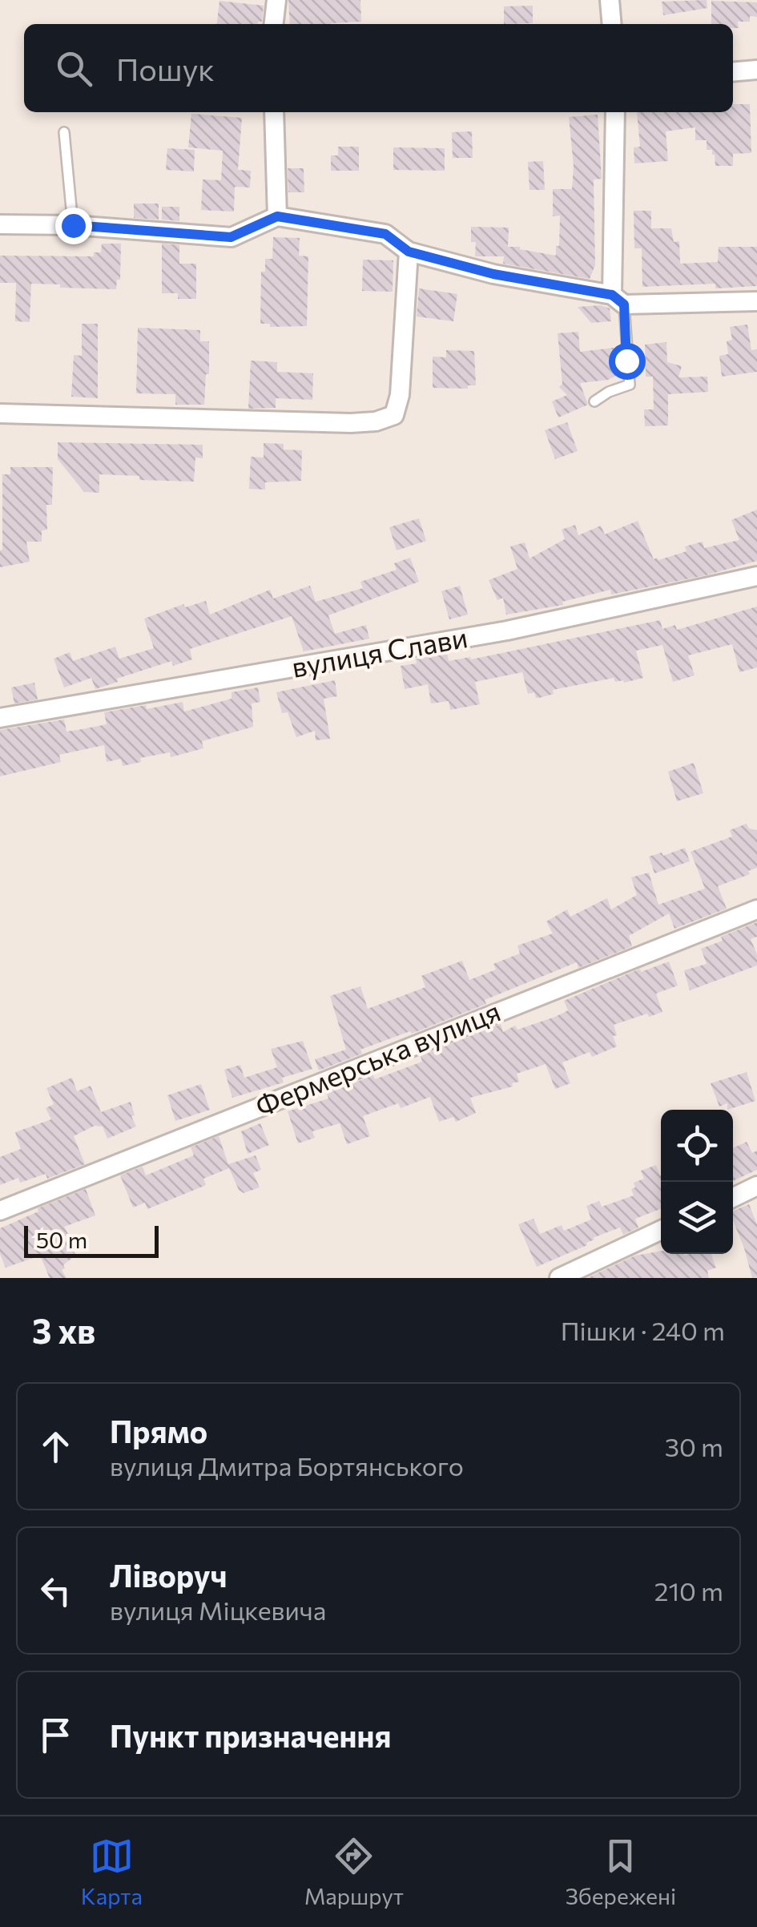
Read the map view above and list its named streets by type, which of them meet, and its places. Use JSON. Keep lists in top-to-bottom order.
{
  "streets": {
    "street": ["вулиця Слави", "Фермерська вулиця"]
  },
  "scale_bar": "50 m",
  "page": {
    "search": "Пошук",
    "scale": "50 m",
    "heading": ["3 хв", "Пішки · 240 m"],
    "list": [
      ["Прямо", "вулиця Дмитра Бортянського", "30 m"],
      ["Ліворуч", "вулиця Міцкевича", "210 m"],
      "Пункт призначення"
    ],
    "nav": ["Карта", "Маршрут", "Збережені"]
  }
}
